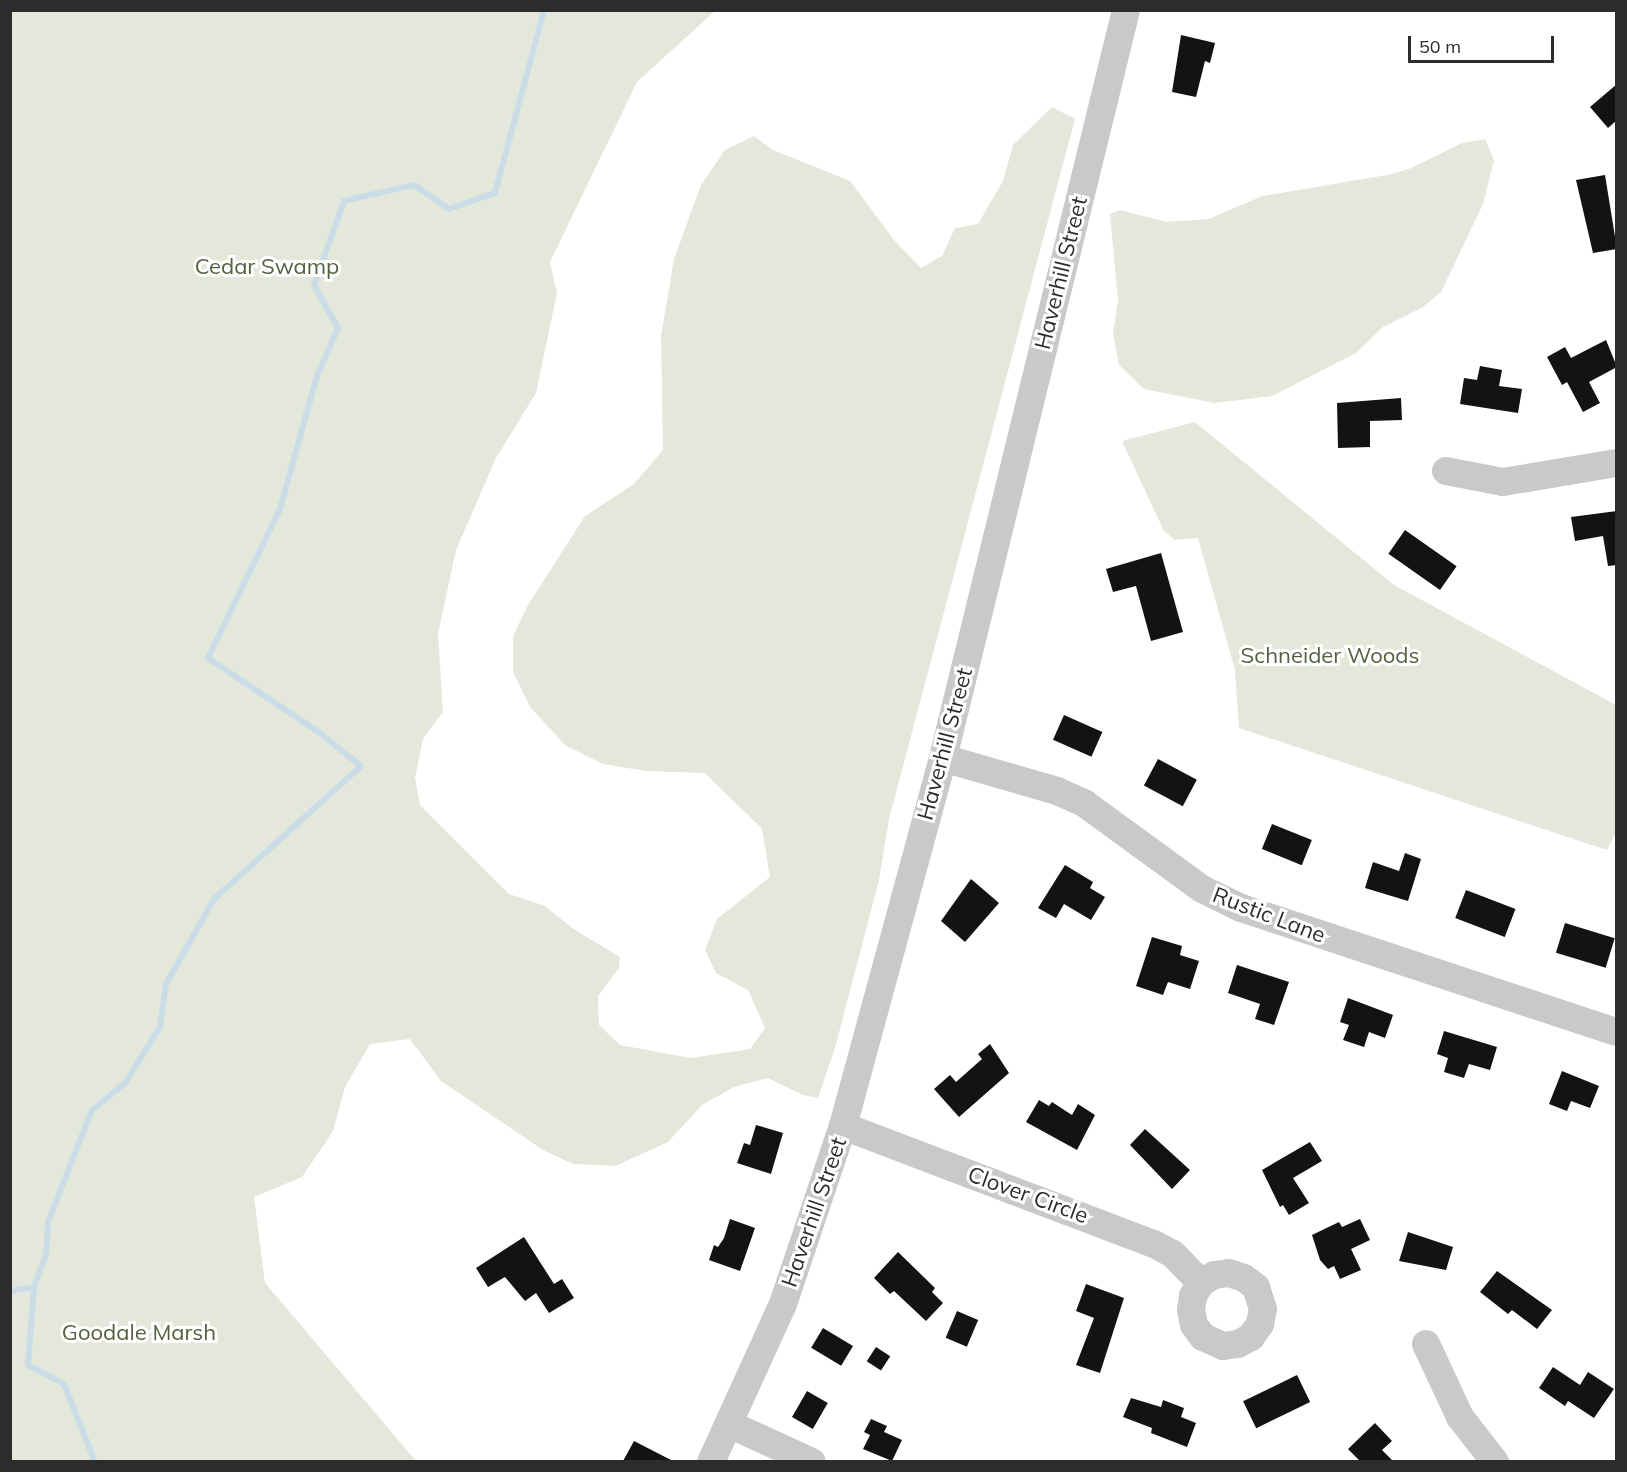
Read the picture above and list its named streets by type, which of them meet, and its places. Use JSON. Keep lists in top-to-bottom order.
{
  "streets": {
    "street": ["Haverhill Street", "Rustic Lane", "Clover Circle"]
  },
  "crossings": [
    ["Haverhill Street", "Rustic Lane"],
    ["Haverhill Street", "Clover Circle"]
  ],
  "parks": ["Cedar Swamp", "Schneider Woods", "Goodale Marsh"],
  "scale_bar": "50 m"
}
